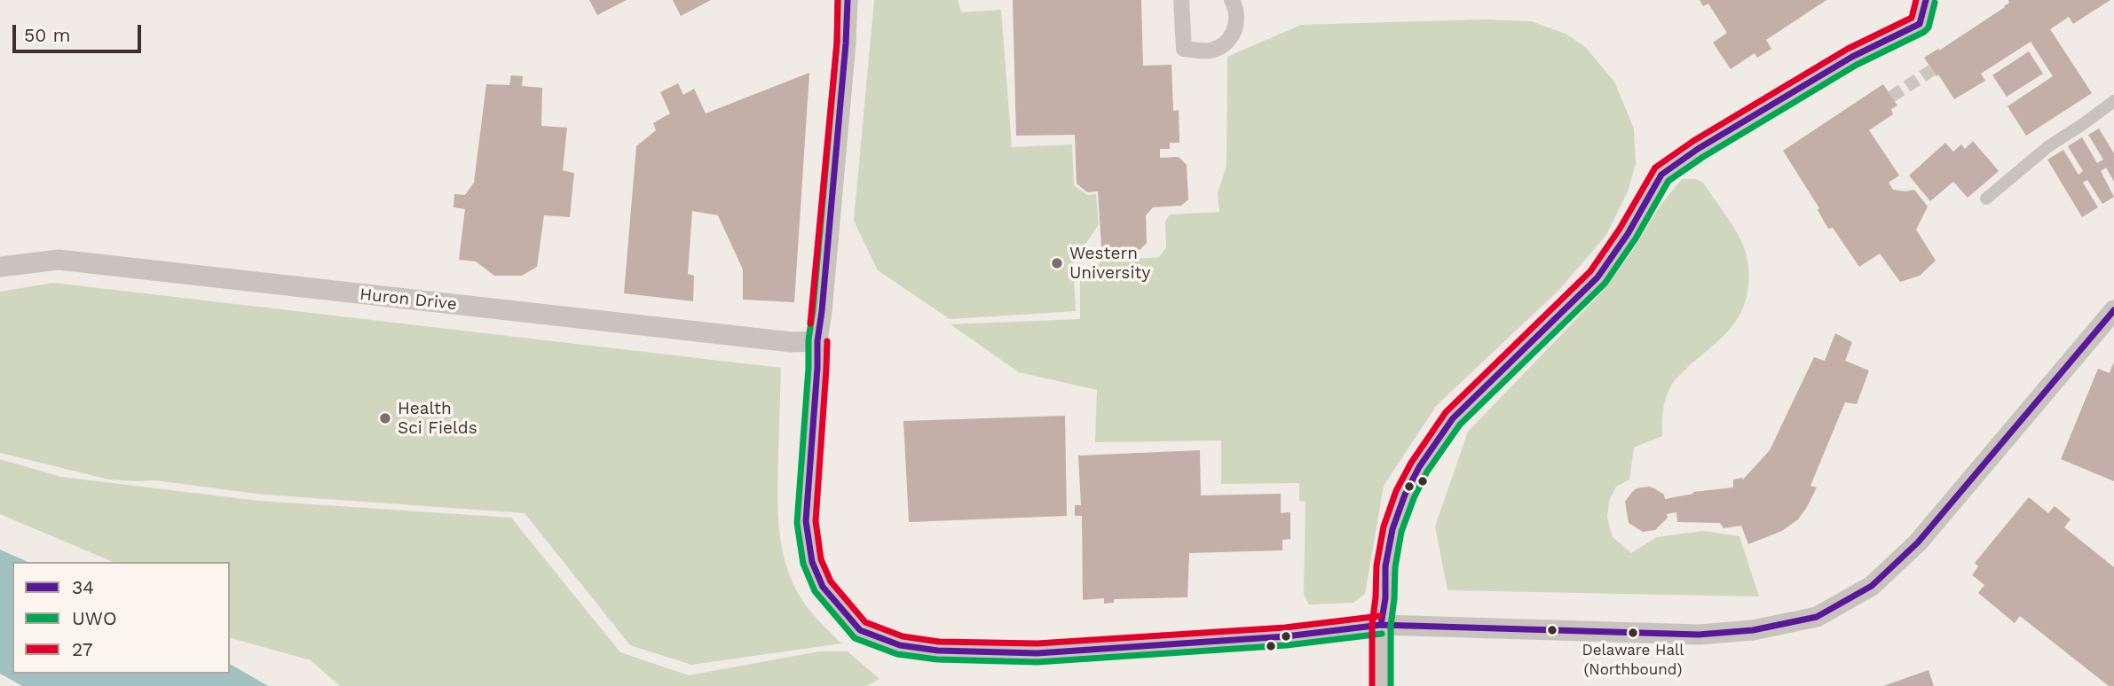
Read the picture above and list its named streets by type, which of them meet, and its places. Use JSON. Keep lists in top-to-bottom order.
{
  "streets": {
    "street": ["Huron Drive"]
  },
  "places": ["Western University", "Health Sci Fields", "Delaware Hall (Northbound)"],
  "lines": ["transit line 34", "transit line UWO", "transit line 27"],
  "legend": ["34", "UWO", "27"],
  "scale_bar": "50 m"
}
